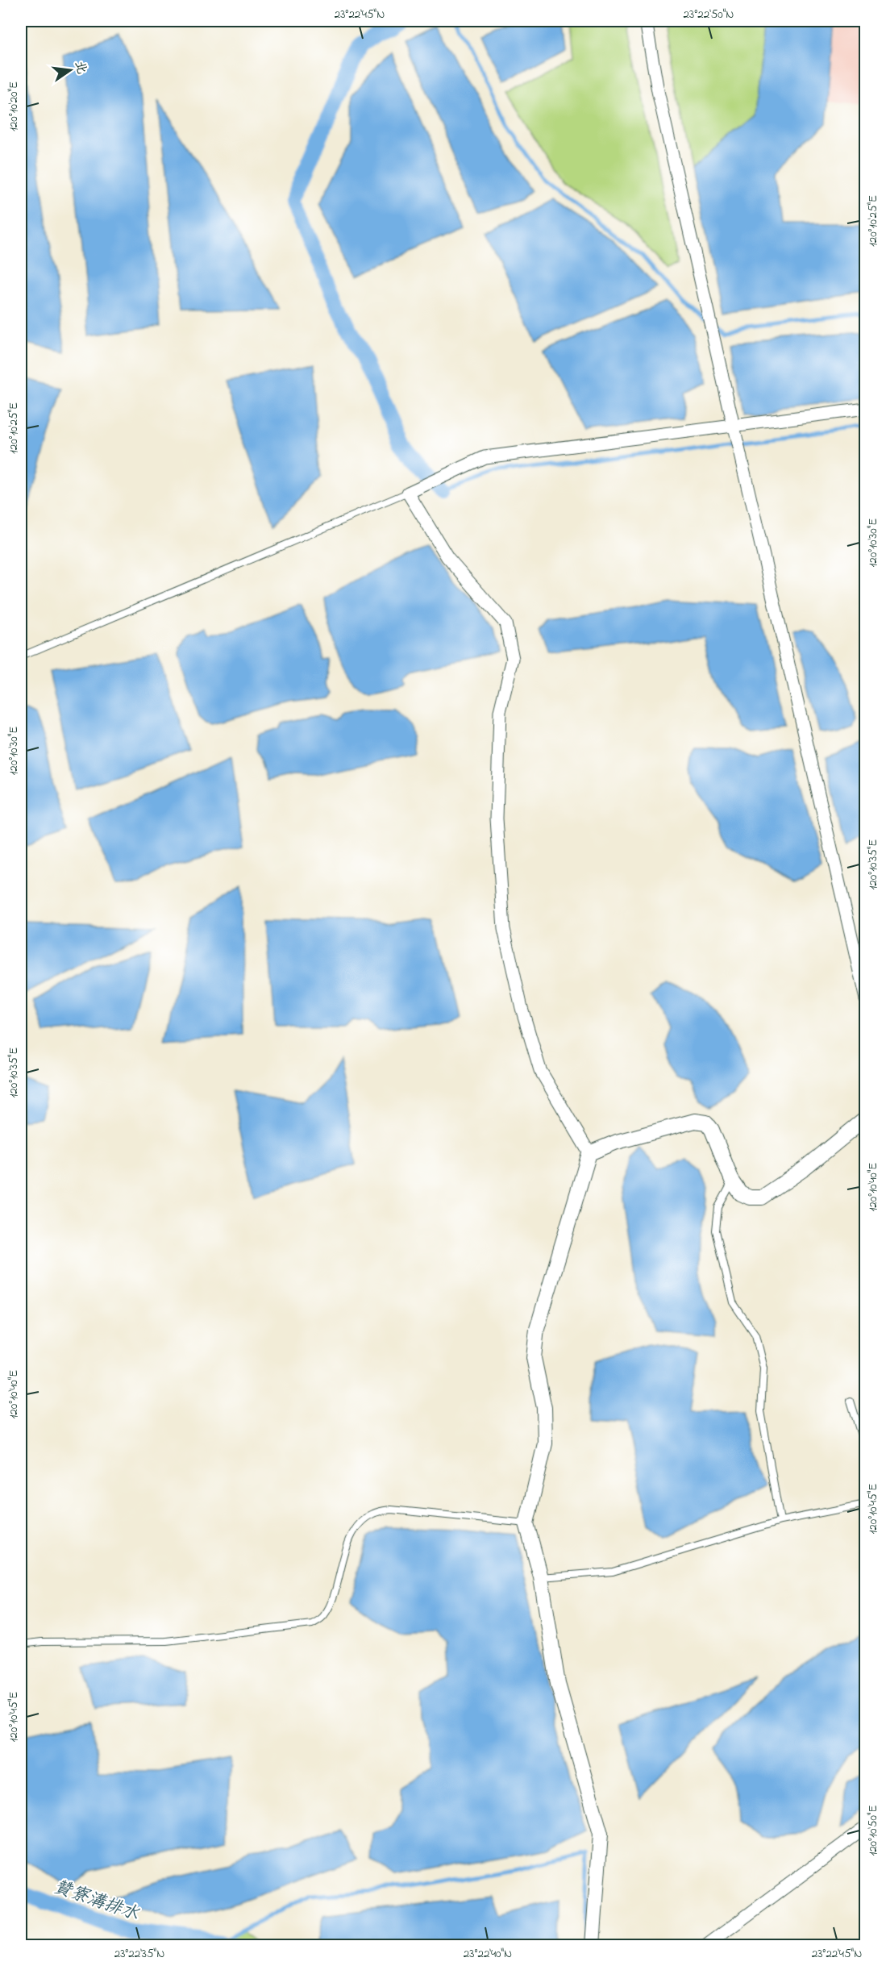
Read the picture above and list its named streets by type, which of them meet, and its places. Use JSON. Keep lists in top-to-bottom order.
{
  "water": ["贊寮溝排水"],
  "north": "right",
  "coordinates": [
    "23°22'45\"N",
    "23°22'50\"N",
    "120°10'20\"E",
    "120°10'25\"E",
    "120°10'30\"E",
    "120°10'35\"E",
    "120°10'40\"E",
    "120°10'45\"E",
    "120°10'50\"E",
    "23°22'35\"N",
    "23°22'40\"N"
  ]
}
